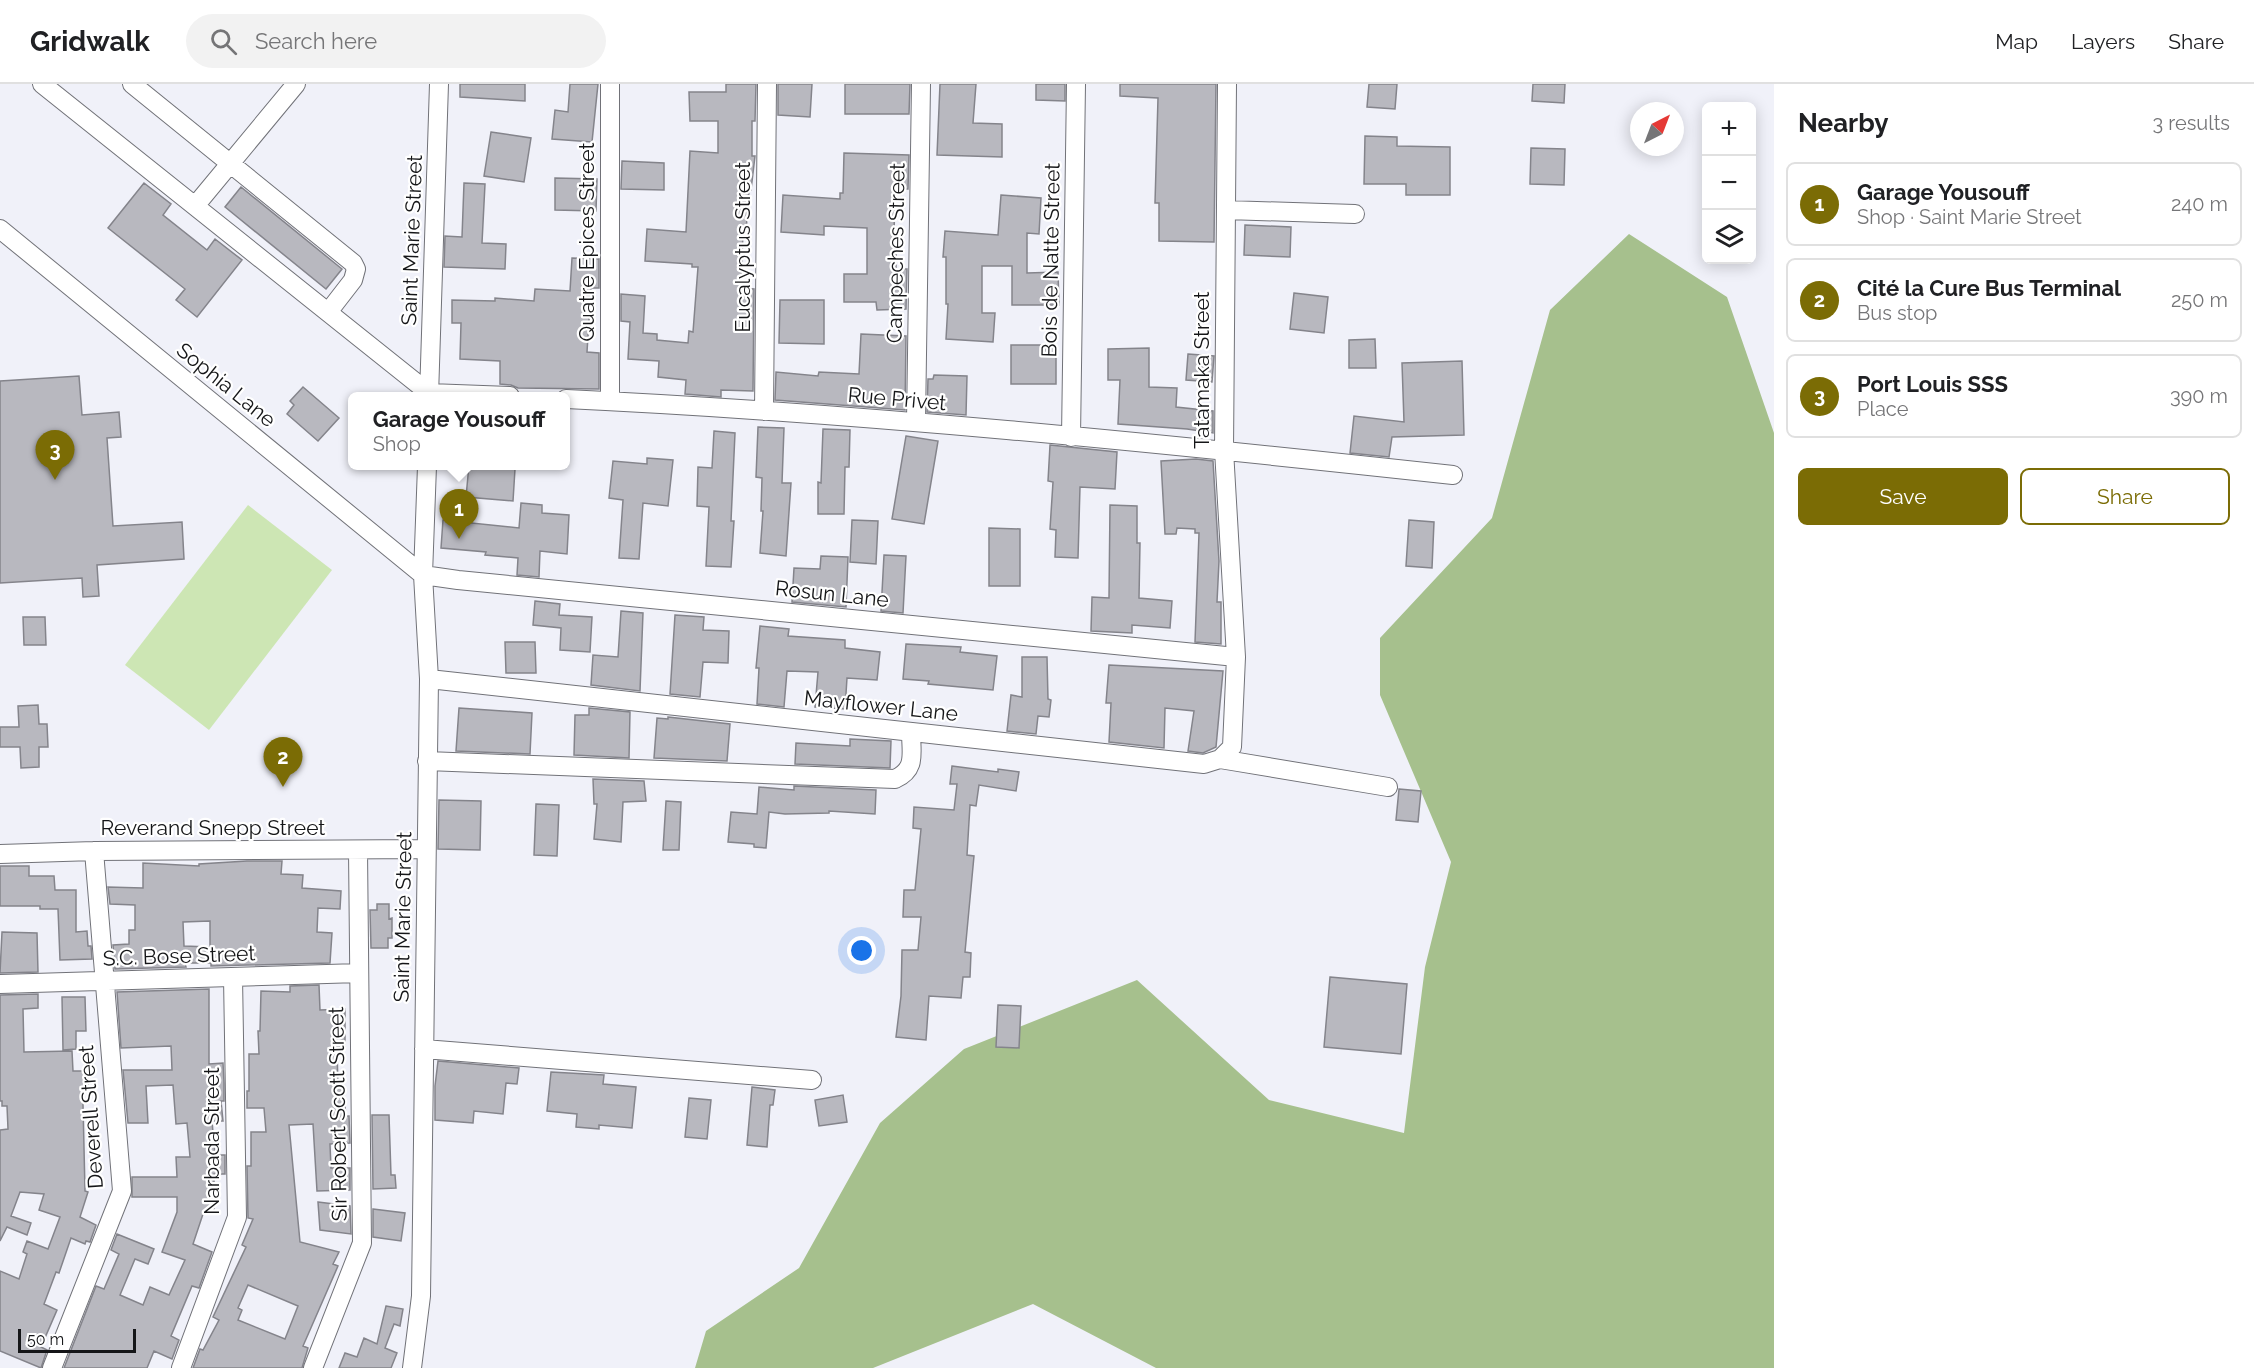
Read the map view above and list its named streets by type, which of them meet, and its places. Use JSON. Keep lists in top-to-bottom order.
{
  "streets": {
    "street": [
      "Saint Marie Street",
      "Quatre Epices Street",
      "Eucalyptus Street",
      "Campeches Street",
      "Bois de Natte Street",
      "Tatamaka Street",
      "Sophia Lane",
      "Rue Privet",
      "Rosun Lane",
      "Mayflower Lane",
      "Reverand Snepp Street",
      "S.C. Bose Street",
      "Sir Robert Scott Street",
      "Deverell Street",
      "Narbada Street"
    ]
  },
  "crossings": [
    ["Saint Marie Street", "Sophia Lane"],
    ["Saint Marie Street", "Rosun Lane"],
    ["Saint Marie Street", "Mayflower Lane"],
    ["Saint Marie Street", "Reverand Snepp Street"],
    ["Quatre Epices Street", "Rue Privet"],
    ["Eucalyptus Street", "Rue Privet"],
    ["Campeches Street", "Rue Privet"],
    ["Bois de Natte Street", "Rue Privet"],
    ["Tatamaka Street", "Rue Privet"],
    ["Tatamaka Street", "Rosun Lane"],
    ["Sophia Lane", "Rosun Lane"],
    ["Reverand Snepp Street", "Sir Robert Scott Street"],
    ["Reverand Snepp Street", "Deverell Street"],
    ["S.C. Bose Street", "Sir Robert Scott Street"],
    ["S.C. Bose Street", "Deverell Street"],
    ["S.C. Bose Street", "Narbada Street"]
  ],
  "scale_bar": "50 m",
  "north": "top right",
  "page": {
    "header": "Gridwalk",
    "search": "Search here",
    "nav": ["Map", "Layers", "Share"],
    "heading": ["Nearby", "3 results"],
    "map_buttons": ["+", "−"],
    "list": [
      {
        "mark": "1",
        "name": "Garage Yousouff",
        "note": "Shop · Saint Marie Street",
        "value": "240 m"
      },
      {
        "mark": "2",
        "name": "Cité la Cure Bus Terminal",
        "note": "Bus stop",
        "value": "250 m"
      },
      {
        "mark": "3",
        "name": "Port Louis SSS",
        "note": "Place",
        "value": "390 m"
      }
    ],
    "popup": ["Garage Yousouff", "Shop"],
    "pins": ["3", "1", "2"],
    "buttons": ["Save", "Share"],
    "scale": "50 m"
  }
}
